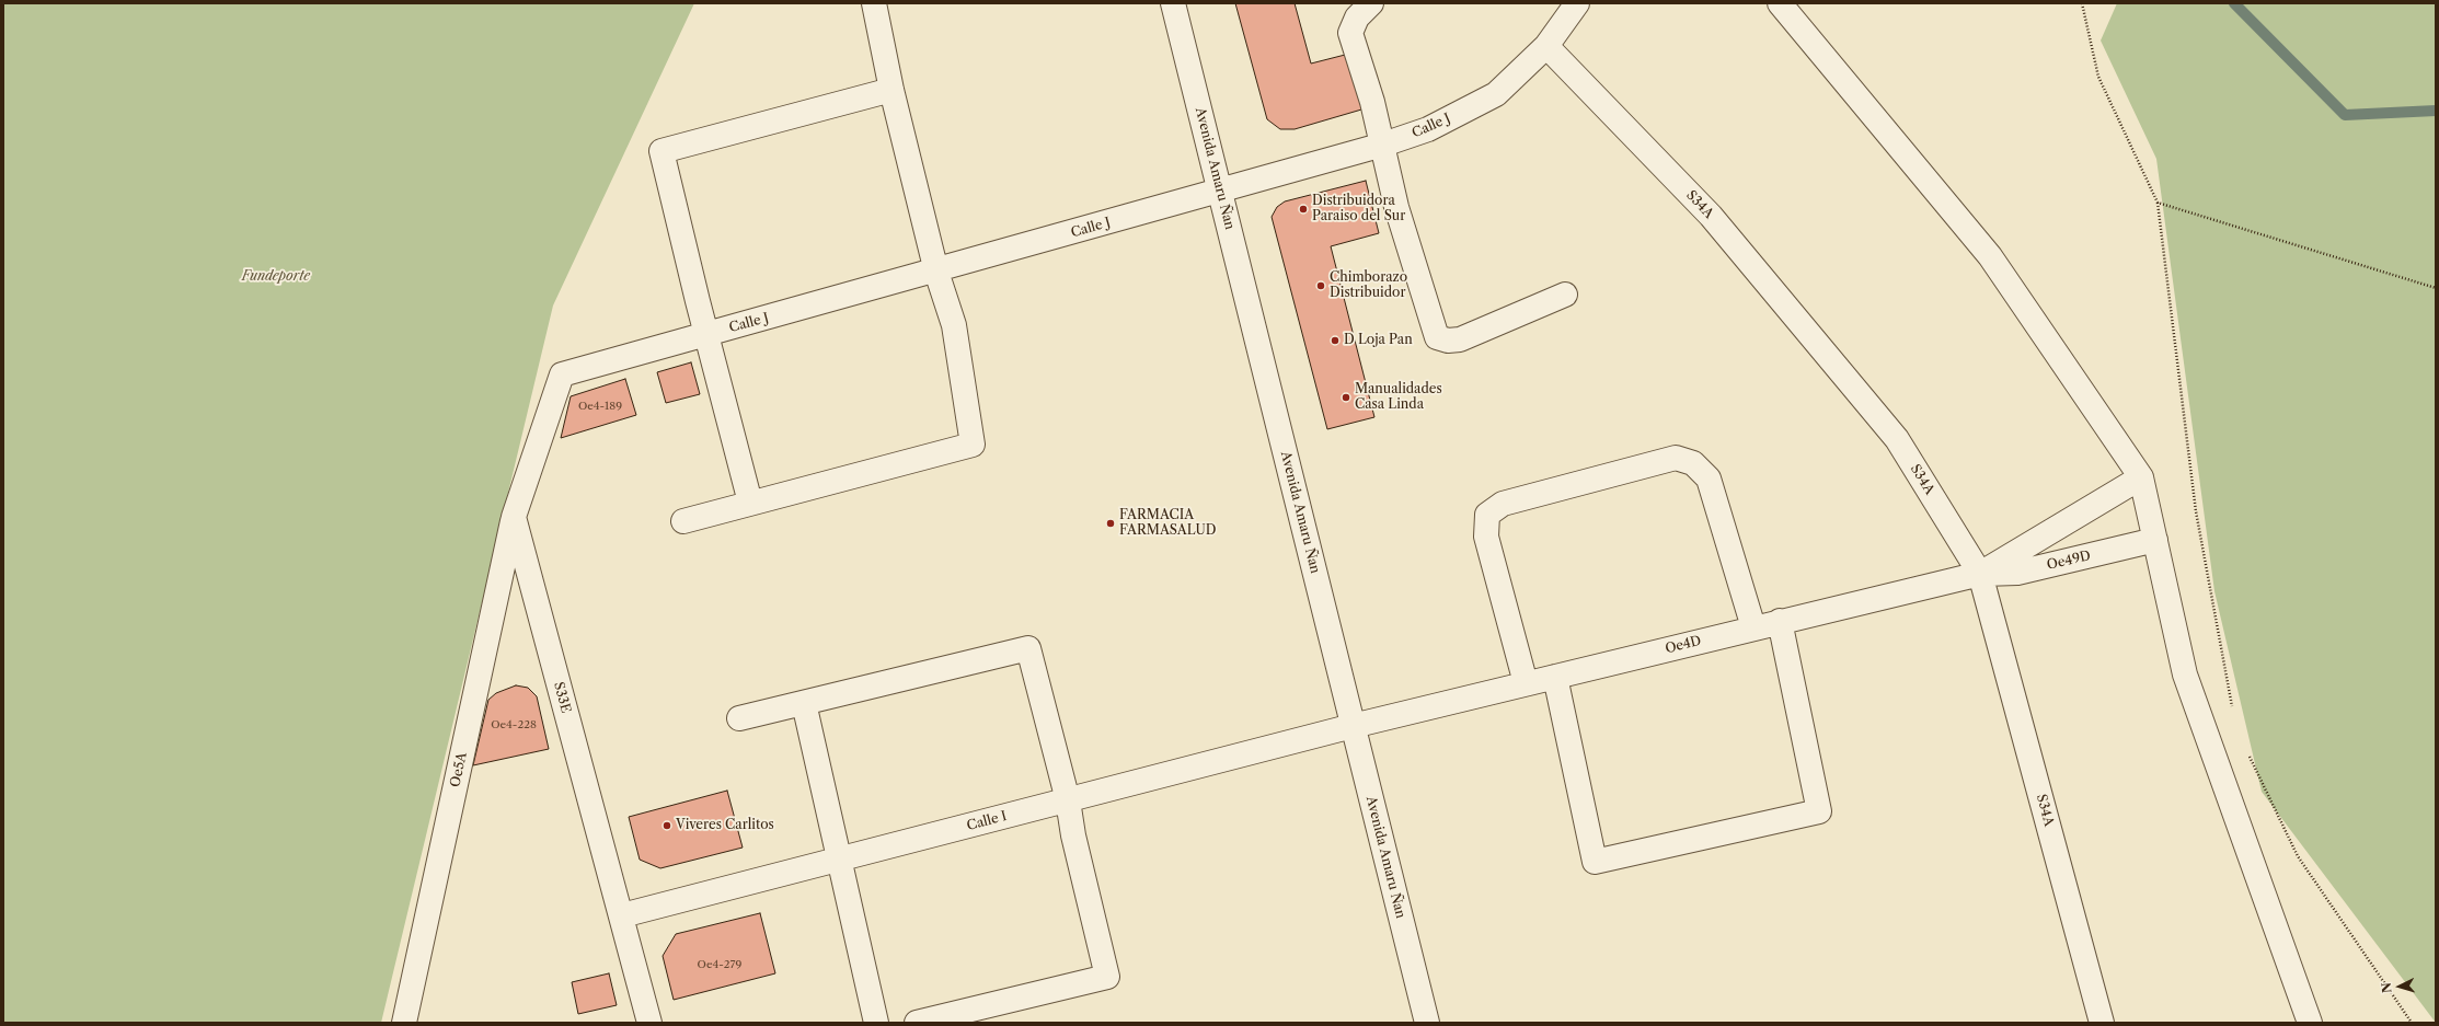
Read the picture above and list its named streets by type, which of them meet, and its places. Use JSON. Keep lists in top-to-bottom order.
{
  "streets": {
    "street": [
      "Calle J",
      "Avenida Amaru Ñan",
      "S34A",
      "Oe49D",
      "Oe4D",
      "S33E",
      "Oe5A",
      "Calle I"
    ]
  },
  "crossings": [
    ["Calle J", "Avenida Amaru Ñan"],
    ["Calle J", "S34A"],
    ["Calle J", "S33E"],
    ["Calle J", "Oe5A"],
    ["Avenida Amaru Ñan", "Oe4D"],
    ["Avenida Amaru Ñan", "Calle I"],
    ["S34A", "Oe49D"],
    ["S34A", "Oe4D"],
    ["Oe49D", "Oe4D"],
    ["Oe4D", "Calle I"],
    ["S33E", "Oe5A"],
    ["S33E", "Calle I"]
  ],
  "parks": ["Fundeporte"],
  "places": [
    "Distribuidora Paraiso del Sur",
    "Chimborazo Distribuidor",
    "D Loja Pan",
    "Manualidades Casa Linda",
    "FARMACIA FARMASALUD",
    "Viveres Carlitos"
  ],
  "house_numbers": ["Oe4-189", "Oe4-228", "Oe4-279"],
  "north": "left"
}
